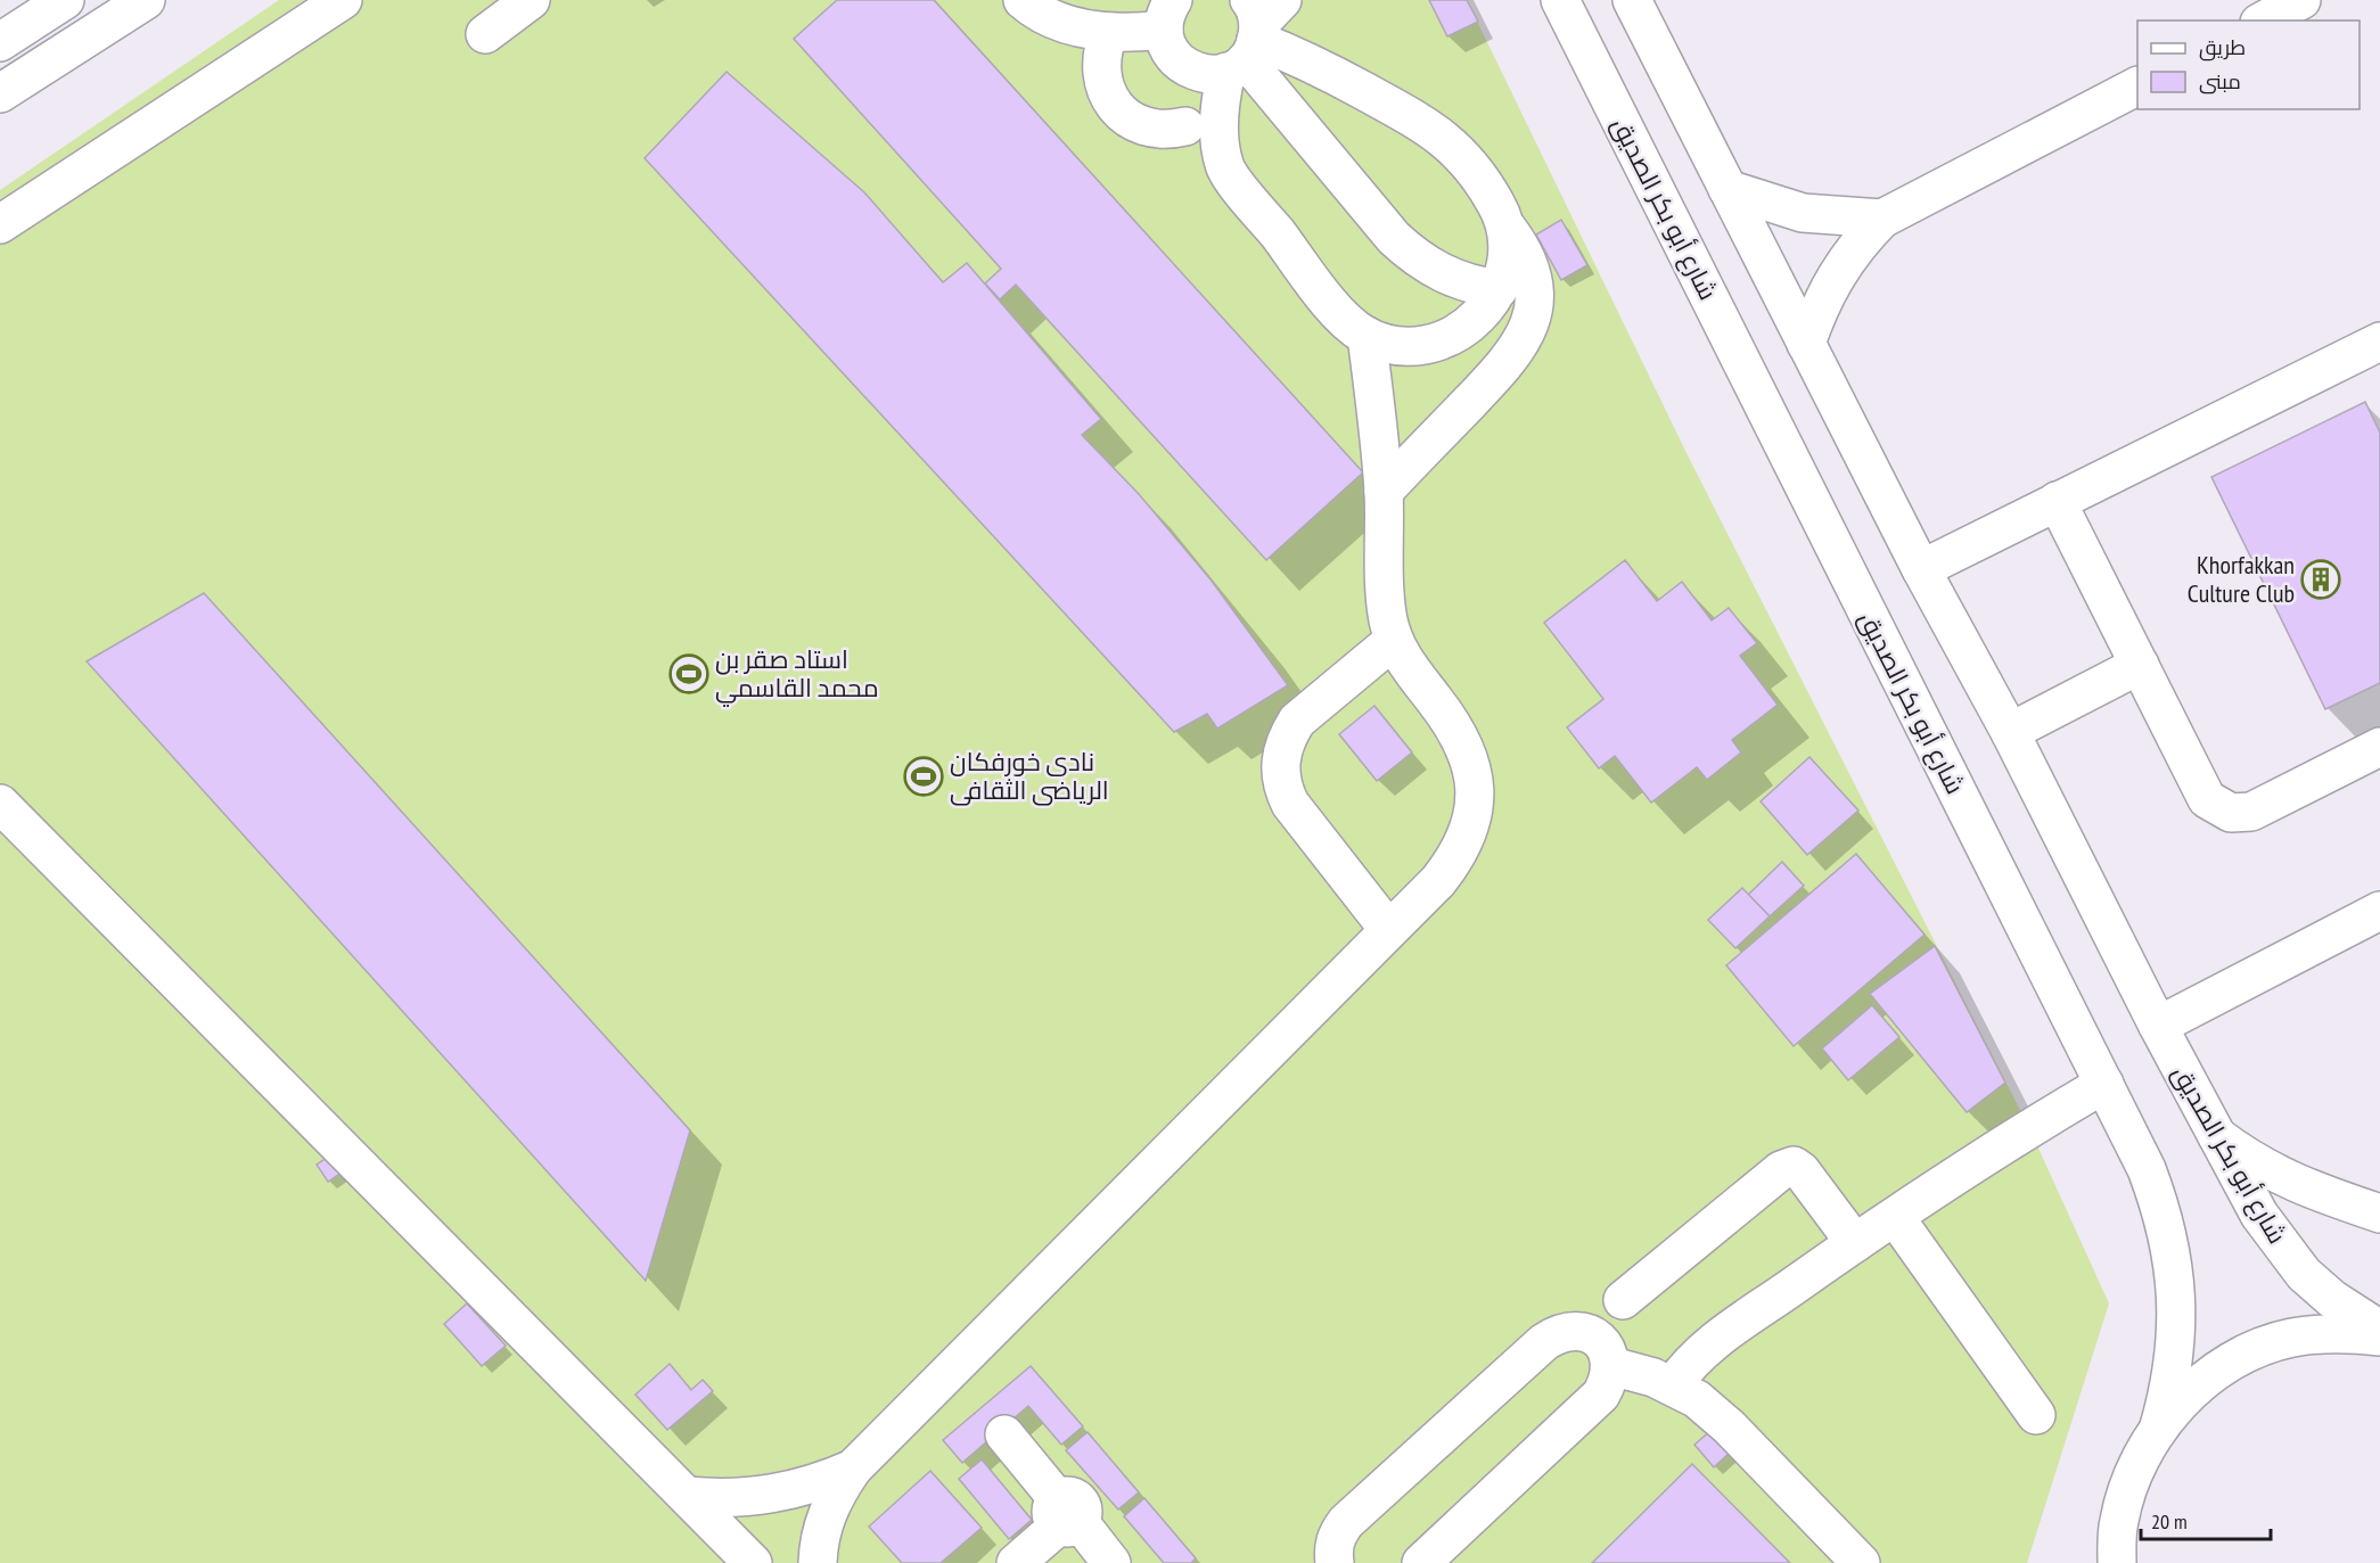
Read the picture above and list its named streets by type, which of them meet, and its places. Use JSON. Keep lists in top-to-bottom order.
{
  "streets": {
    "main road": ["شارع أبو بكر الصديق"]
  },
  "places": {
    "building": ["Khorfakkan Culture Club"],
    "sports": ["استاد صقر بن محمد القاسمي", "نادى خورفكان الرياضى الثقافى"]
  },
  "legend": ["طريق", "مبنى"],
  "scale_bar": "20 m"
}
